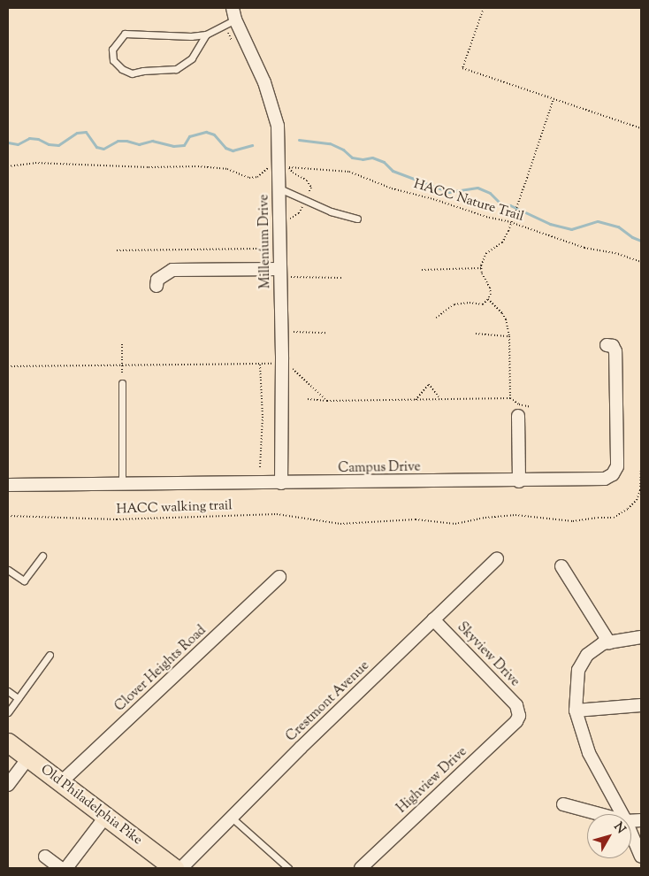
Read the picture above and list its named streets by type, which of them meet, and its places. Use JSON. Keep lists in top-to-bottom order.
{
  "streets": {
    "main road": ["Old Philadelphia Pike"],
    "street": [
      "Millenium Drive",
      "Campus Drive",
      "Skyview Drive",
      "Clover Heights Road",
      "Crestmont Avenue",
      "Highview Drive"
    ],
    "path": ["HACC Nature Trail", "HACC walking trail"]
  },
  "crossings": [
    ["Millenium Drive", "Campus Drive"],
    ["Skyview Drive", "Crestmont Avenue"],
    ["Skyview Drive", "Highview Drive"],
    ["Clover Heights Road", "Old Philadelphia Pike"]
  ],
  "north": "top right"
}
